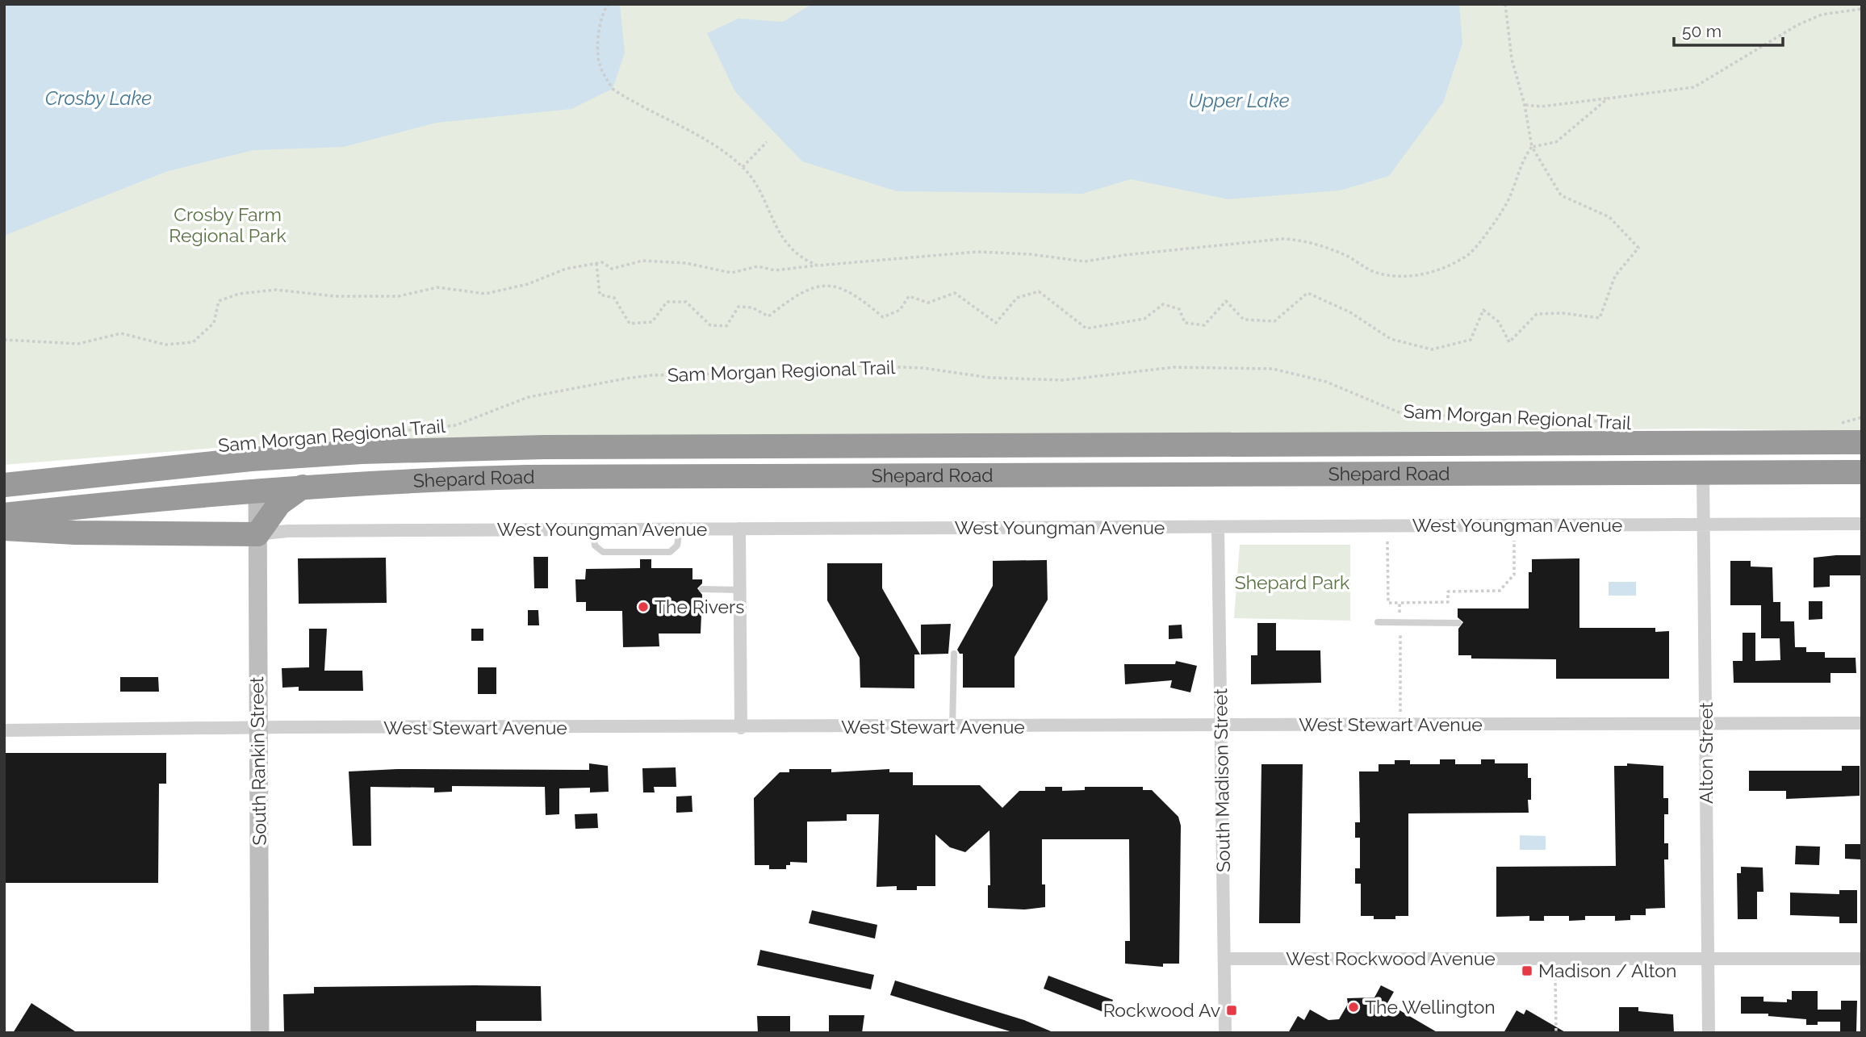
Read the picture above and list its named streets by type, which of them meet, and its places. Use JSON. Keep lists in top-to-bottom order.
{
  "streets": {
    "highway": ["Shepard Road"],
    "street": [
      "West Youngman Avenue",
      "West Stewart Avenue",
      "Alton Street",
      "South Rankin Street",
      "South Madison Street",
      "West Rockwood Avenue"
    ],
    "path": ["Sam Morgan Regional Trail"]
  },
  "crossings": [
    ["Shepard Road", "Alton Street"],
    ["Shepard Road", "South Rankin Street"],
    ["West Youngman Avenue", "Alton Street"],
    ["West Youngman Avenue", "South Rankin Street"],
    ["West Youngman Avenue", "South Madison Street"],
    ["West Stewart Avenue", "Alton Street"],
    ["West Stewart Avenue", "South Rankin Street"],
    ["West Stewart Avenue", "South Madison Street"],
    ["Alton Street", "West Rockwood Avenue"],
    ["South Madison Street", "West Rockwood Avenue"]
  ],
  "water": ["Crosby Lake", "Upper Lake"],
  "parks": ["Crosby Farm Regional Park", "Shepard Park"],
  "places": {
    "other": ["The Rivers", "The Wellington"],
    "transit": ["Madison / Alton", "Rockwood Av"]
  },
  "scale_bar": "50 m"
}
